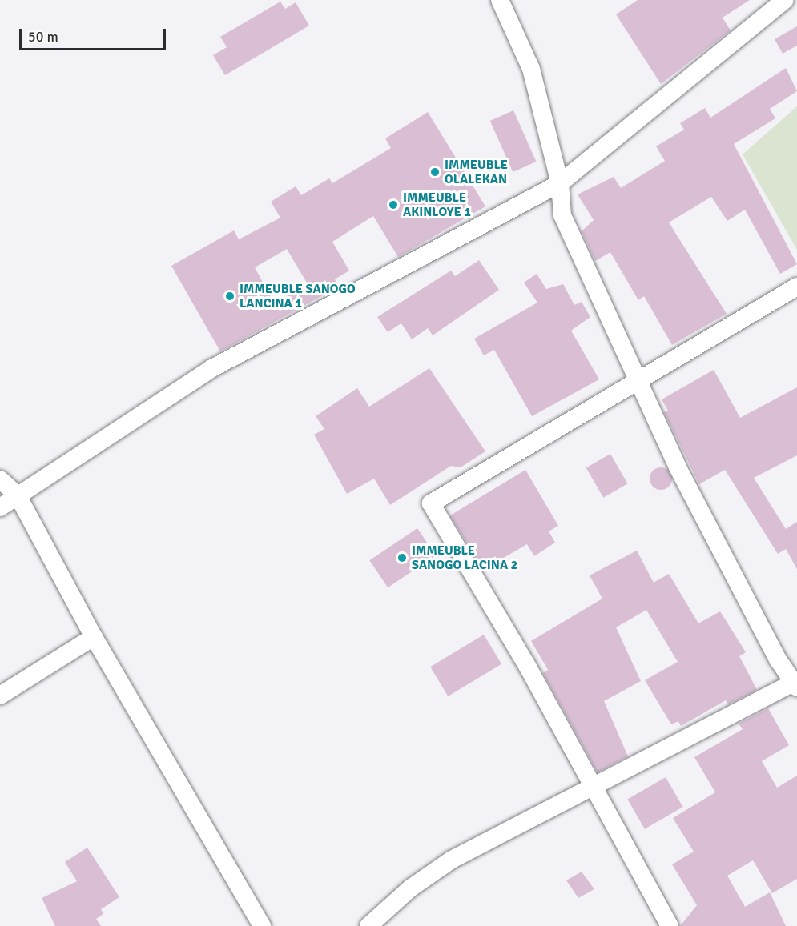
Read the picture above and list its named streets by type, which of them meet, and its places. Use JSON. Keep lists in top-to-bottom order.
{
  "places": [
    "IMMEUBLE OLALEKAN",
    "IMMEUBLE AKINLOYE 1",
    "IMMEUBLE SANOGO LANCINA 1",
    "IMMEUBLE SANOGO LACINA 2"
  ],
  "scale_bar": "50 m"
}
